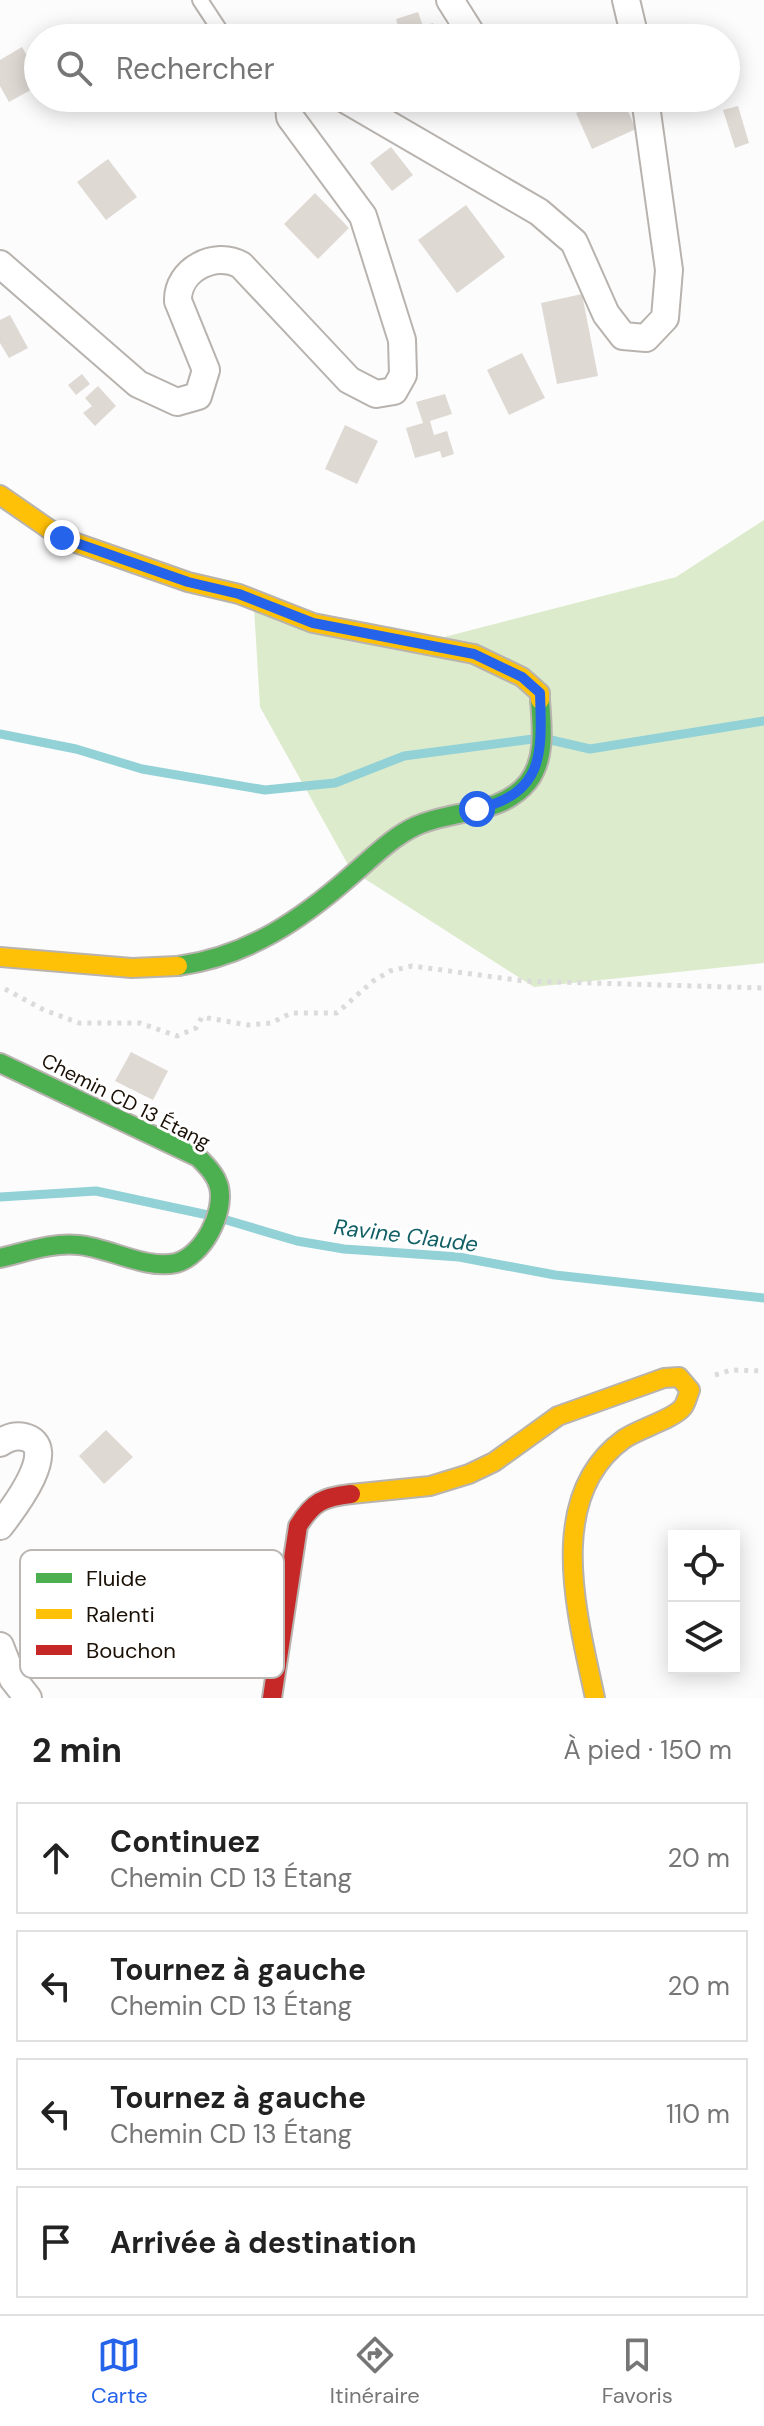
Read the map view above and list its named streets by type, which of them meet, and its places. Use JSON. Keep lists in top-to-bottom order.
{
  "streets": {
    "main road": ["Chemin CD 13 Étang"]
  },
  "water": ["Ravine Claude"],
  "legend": ["Fluide", "Ralenti", "Bouchon"],
  "page": {
    "search": "Rechercher",
    "heading": ["2 min", "À pied · 150 m"],
    "list": [
      ["Continuez", "Chemin CD 13 Étang", "20 m"],
      ["Tournez à gauche", "Chemin CD 13 Étang", "20 m"],
      ["Tournez à gauche", "Chemin CD 13 Étang", "110 m"],
      "Arrivée à destination"
    ],
    "nav": ["Carte", "Itinéraire", "Favoris"]
  }
}
